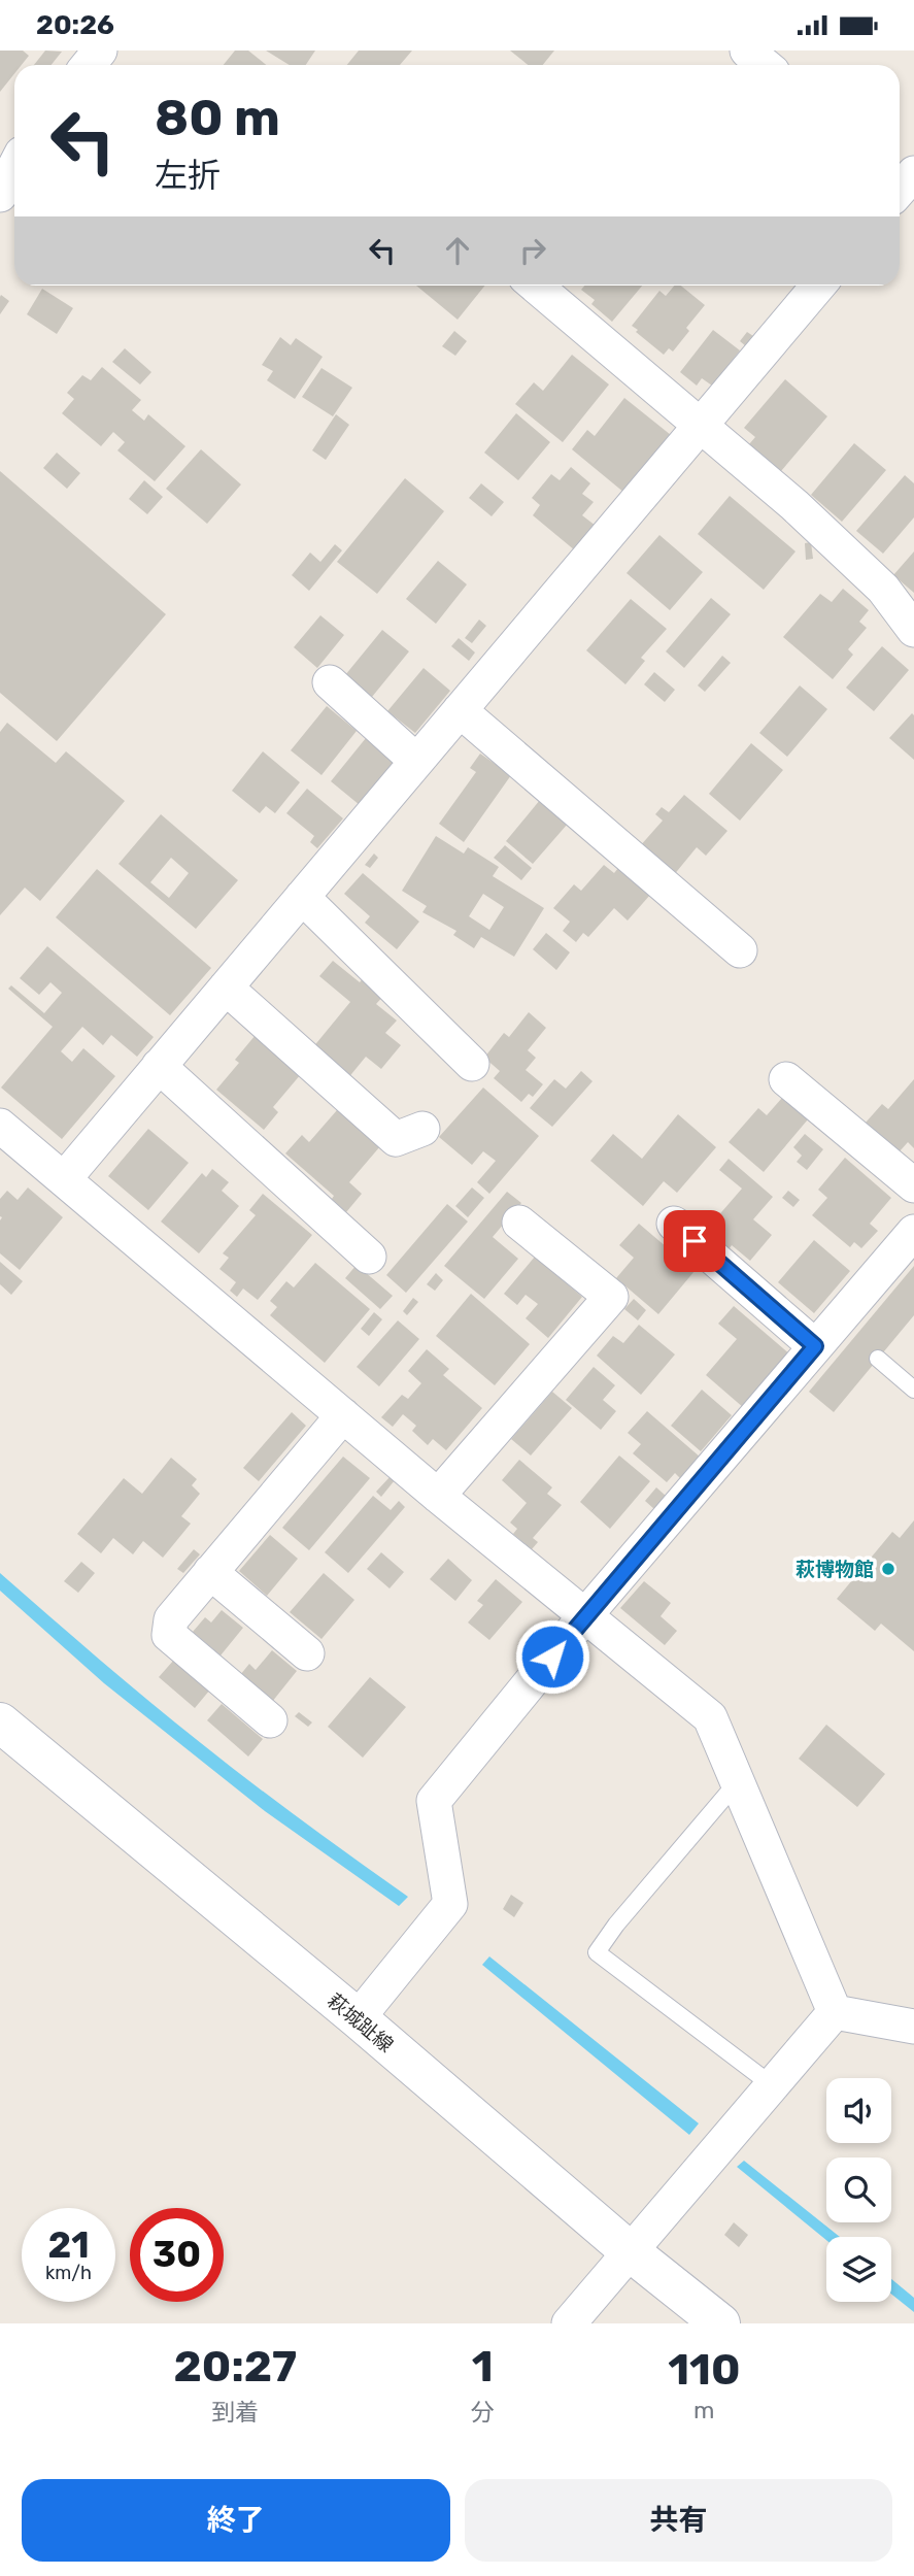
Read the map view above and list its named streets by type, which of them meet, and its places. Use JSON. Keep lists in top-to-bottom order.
{
  "streets": {
    "main road": ["萩城趾線"]
  },
  "places": ["萩博物館"],
  "page": {
    "status": "20:26",
    "turn": ["80 m", "左折"],
    "speed": "21 km/h",
    "limit": "30",
    "eta": [
      "20:27",
      "到着",
      "1",
      "分",
      "110",
      "m"
    ],
    "buttons": ["終了", "共有"]
  }
}
